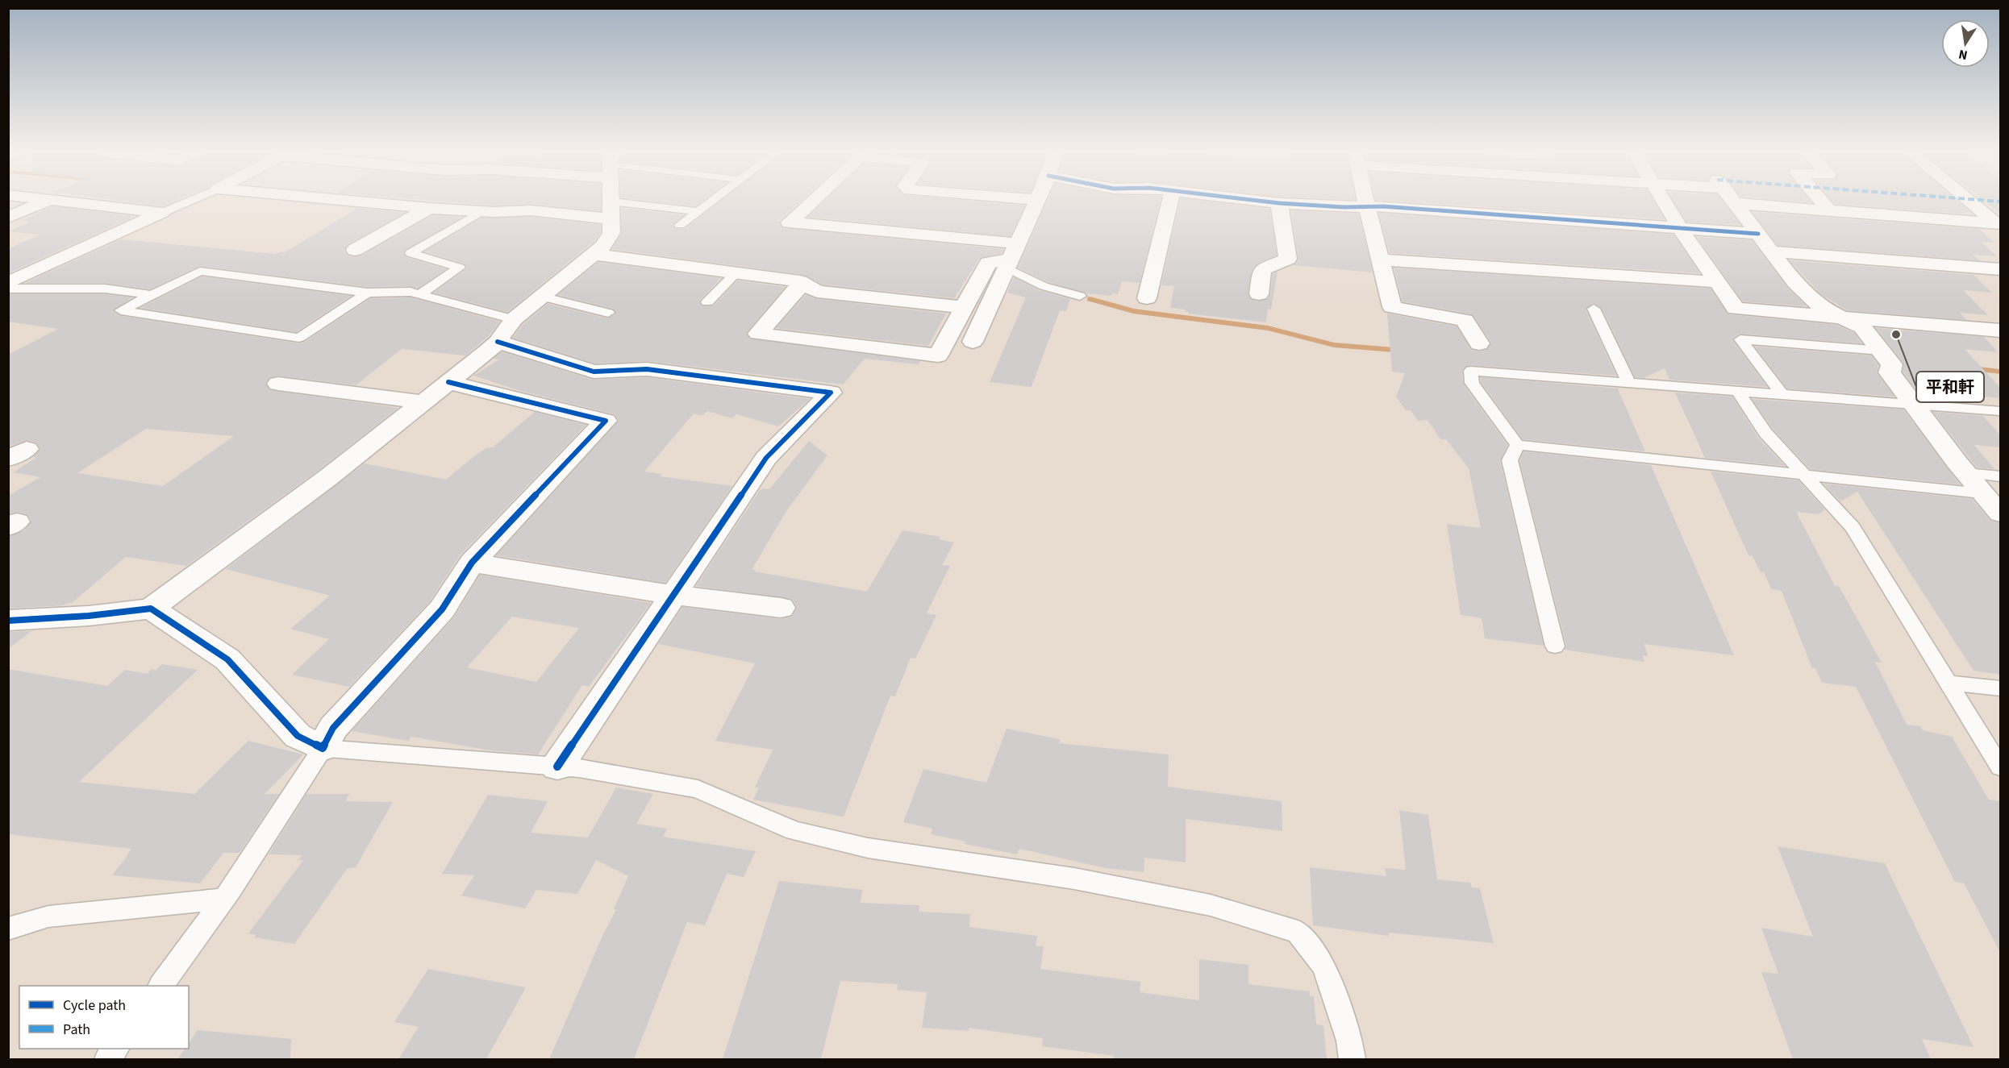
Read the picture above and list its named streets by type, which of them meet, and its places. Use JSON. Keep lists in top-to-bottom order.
{
  "places": ["平和軒"],
  "legend": ["Cycle path", "Path"],
  "north": "bottom"
}
